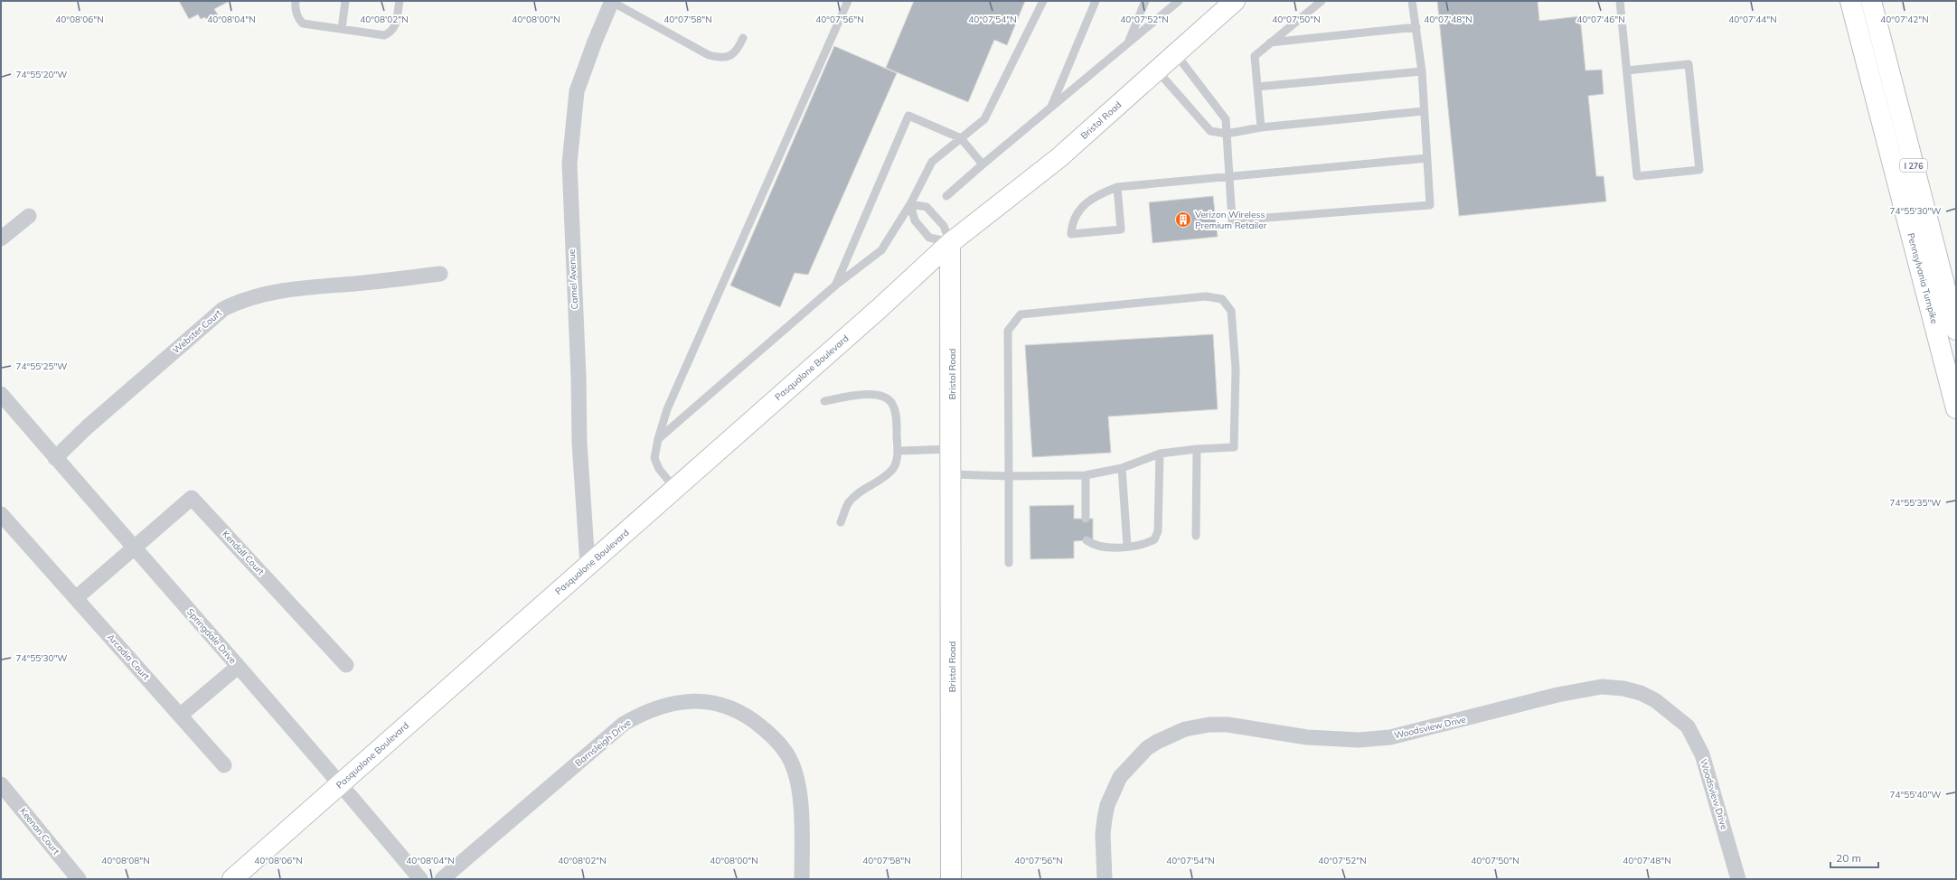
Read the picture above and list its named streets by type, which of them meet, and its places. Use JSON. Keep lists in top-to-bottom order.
{
  "streets": {
    "main road": [
      "Bristol Road",
      "I 276",
      "Pennsylvania Turnpike",
      "Pasqualone Boulevard"
    ],
    "street": [
      "Camel Avenue",
      "Webster Court",
      "Kendall Court",
      "Springdale Drive",
      "Arcadia Court",
      "Woodsview Drive",
      "Barnsleigh Drive",
      "Keenan Court"
    ]
  },
  "crossings": [
    ["Bristol Road", "Pasqualone Boulevard"],
    ["Camel Avenue", "Pasqualone Boulevard"],
    ["Webster Court", "Springdale Drive"],
    ["Pasqualone Boulevard", "Springdale Drive"],
    ["Kendall Court", "Springdale Drive"]
  ],
  "places": {
    "building": ["Verizon Wireless Premium Retailer"]
  },
  "scale_bar": "20 m",
  "coordinates": [
    "40°08'06\"N",
    "40°08'04\"N",
    "40°08'02\"N",
    "40°08'00\"N",
    "40°07'58\"N",
    "40°07'56\"N",
    "40°07'54\"N",
    "40°07'52\"N",
    "40°07'50\"N",
    "40°07'48\"N",
    "40°07'46\"N",
    "40°07'44\"N",
    "40°07'42\"N",
    "74°55'20\"W",
    "74°55'30\"W",
    "74°55'25\"W",
    "74°55'35\"W",
    "74°55'40\"W",
    "40°08'08\"N"
  ]
}
